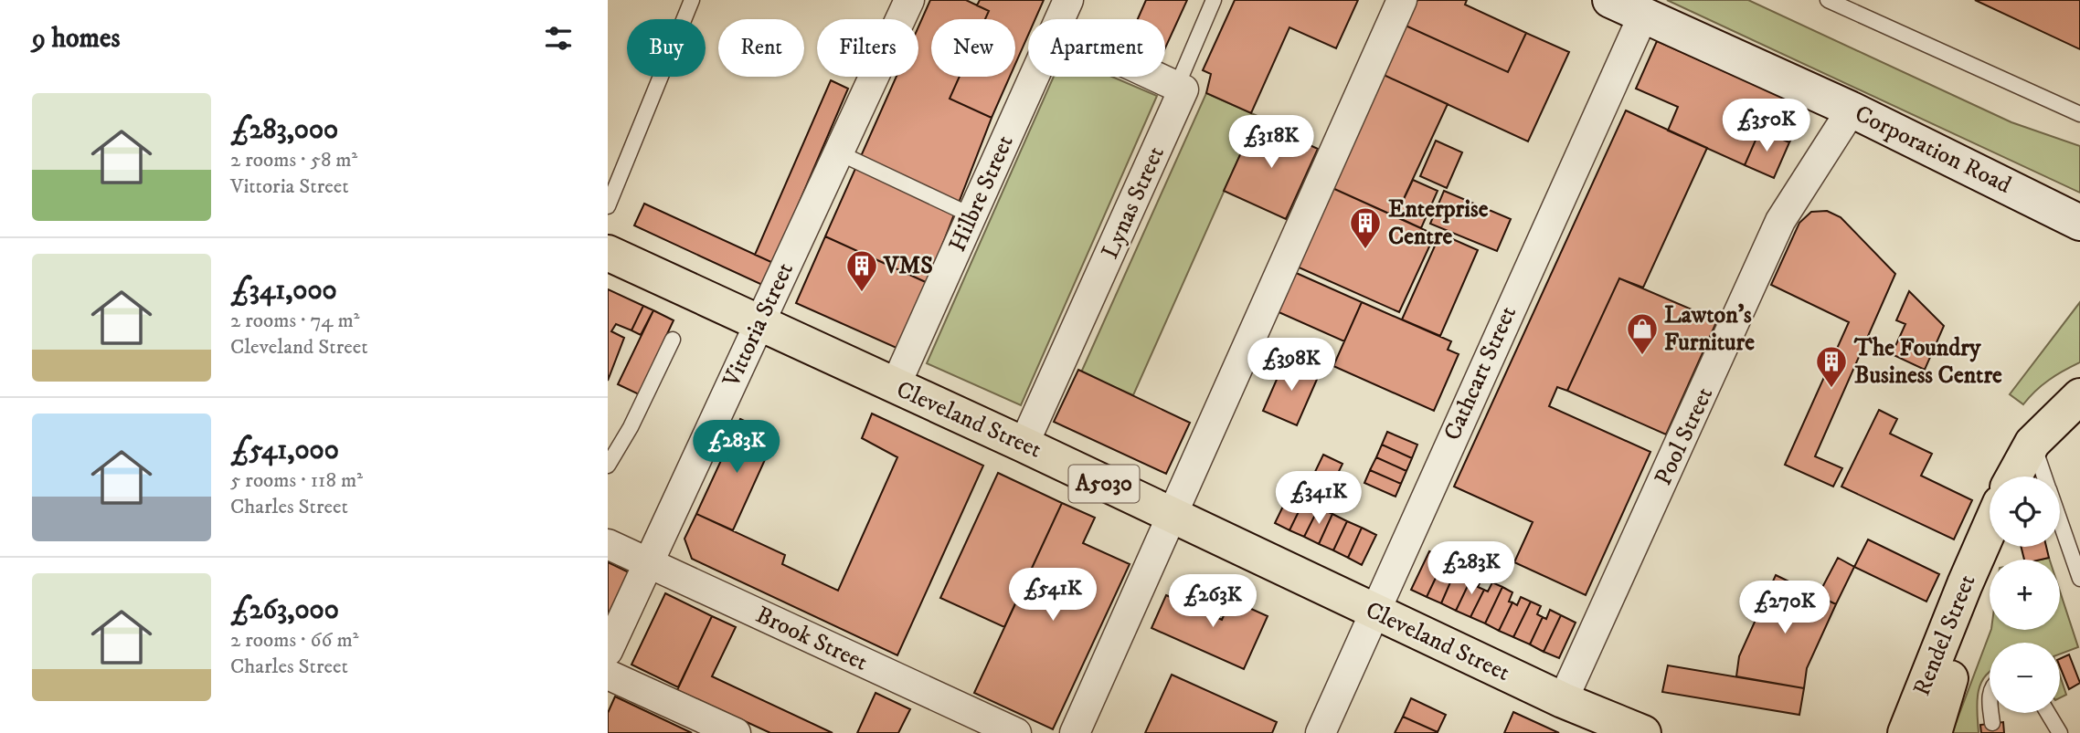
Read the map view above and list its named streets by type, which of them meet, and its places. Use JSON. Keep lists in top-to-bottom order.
{
  "streets": {
    "main road": [
      "Corporation Road",
      "Cleveland Street",
      "A5030",
      "Rendel Street"
    ],
    "street": [
      "Hilbre Street",
      "Lynas Street",
      "Vittoria Street",
      "Cathcart Street",
      "Pool Street",
      "Brook Street"
    ]
  },
  "crossings": [
    ["Corporation Road", "Cathcart Street"],
    ["Corporation Road", "Pool Street"],
    ["Hilbre Street", "Cleveland Street"],
    ["Lynas Street", "Cleveland Street"],
    ["Vittoria Street", "Cleveland Street"],
    ["Vittoria Street", "Brook Street"],
    ["Cathcart Street", "Cleveland Street"],
    ["Cleveland Street", "Pool Street"]
  ],
  "places": {
    "building": ["Enterprise Centre", "VMS", "The Foundry Business Centre"],
    "shop": ["Lawton's Furniture"]
  },
  "page": {
    "heading": "9 homes",
    "chip": [
      "Buy",
      "Rent",
      "Filters",
      "New",
      "Apartment"
    ],
    "list": [
      {
        "name": "£283,000",
        "note": "2 rooms · 58 m² · Vittoria Street"
      },
      {
        "name": "£341,000",
        "note": "2 rooms · 74 m² · Cleveland Street"
      },
      {
        "name": "£541,000",
        "note": "5 rooms · 118 m² · Charles Street"
      },
      {
        "name": "£263,000",
        "note": "2 rooms · 66 m² · Charles Street"
      }
    ],
    "price": [
      "£350K",
      "£318K",
      "£398K",
      "£283K",
      "£341K",
      "£283K",
      "£541K",
      "£263K",
      "£270K"
    ],
    "map_buttons": ["+", "−"]
  }
}
